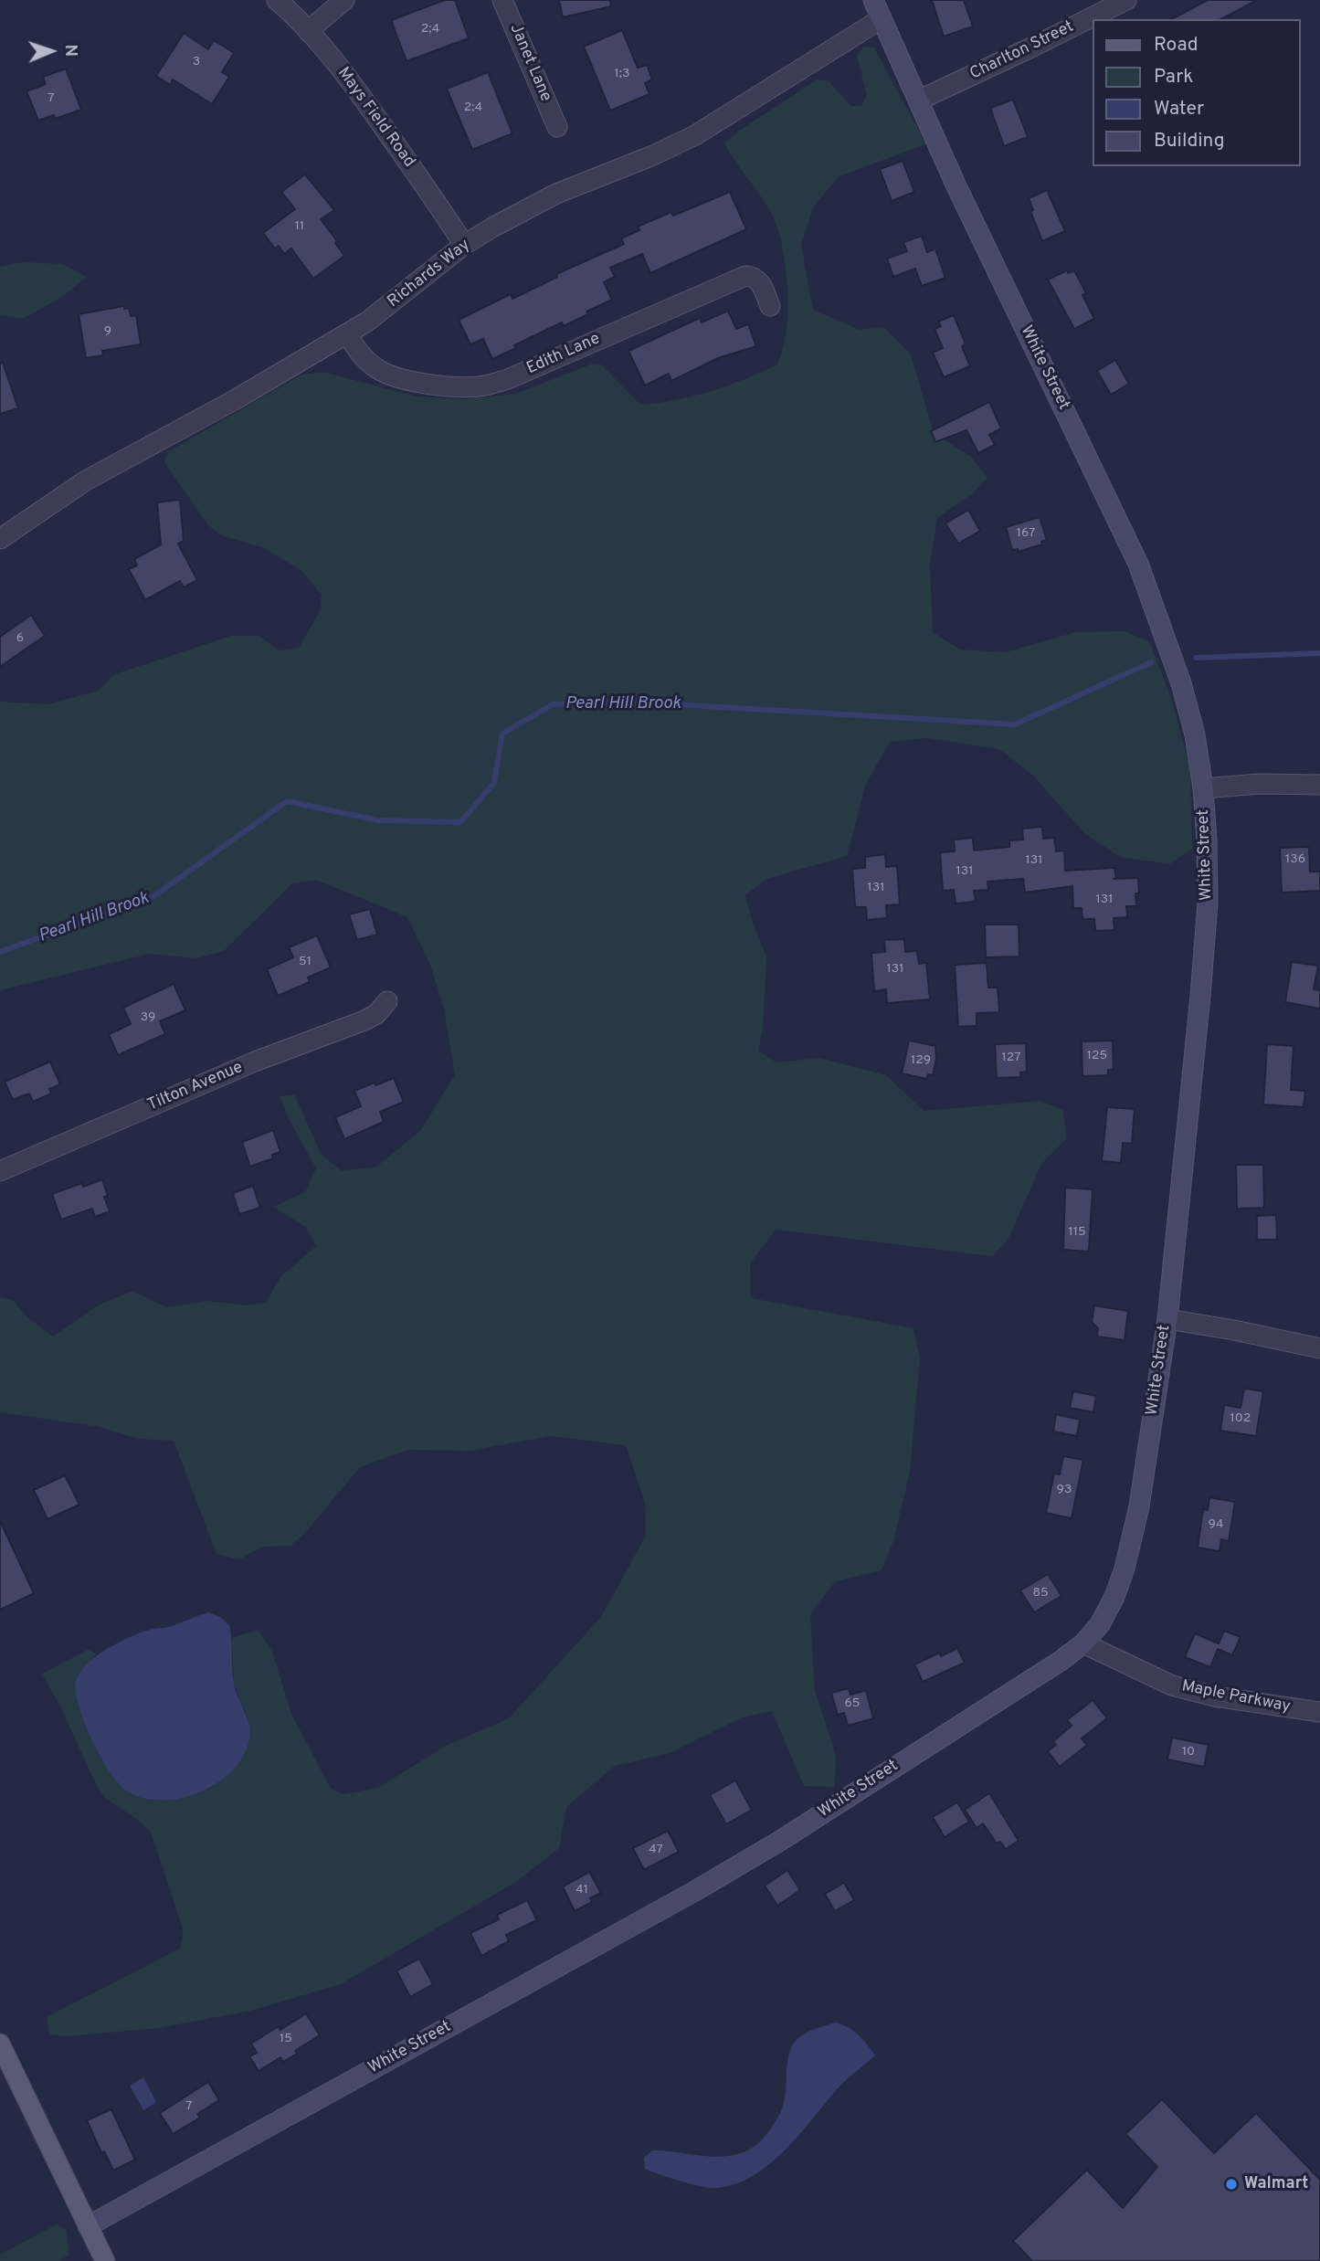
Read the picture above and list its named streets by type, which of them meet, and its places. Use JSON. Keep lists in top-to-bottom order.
{
  "streets": {
    "street": [
      "Charlton Street",
      "Janet Lane",
      "Mays Field Road",
      "Richards Way",
      "Edith Lane",
      "White Street",
      "Tilton Avenue",
      "Maple Parkway"
    ]
  },
  "crossings": [
    ["Charlton Street", "White Street"],
    ["Mays Field Road", "Richards Way"],
    ["Richards Way", "Edith Lane"],
    ["Richards Way", "White Street"],
    ["White Street", "Maple Parkway"]
  ],
  "water": ["Pearl Hill Brook"],
  "places": ["Walmart"],
  "house_numbers": [
    "2;4",
    "3",
    "1;3",
    "7",
    "2;4",
    "11",
    "9",
    "167",
    "6",
    "136",
    "131",
    "131",
    "131",
    "131",
    "51",
    "131",
    "39",
    "125",
    "127",
    "129",
    "115",
    "102",
    "93",
    "94",
    "85",
    "65",
    "10",
    "47",
    "41",
    "15",
    "7"
  ],
  "legend": [
    "Road",
    "Park",
    "Water",
    "Building"
  ],
  "north": "right"
}
